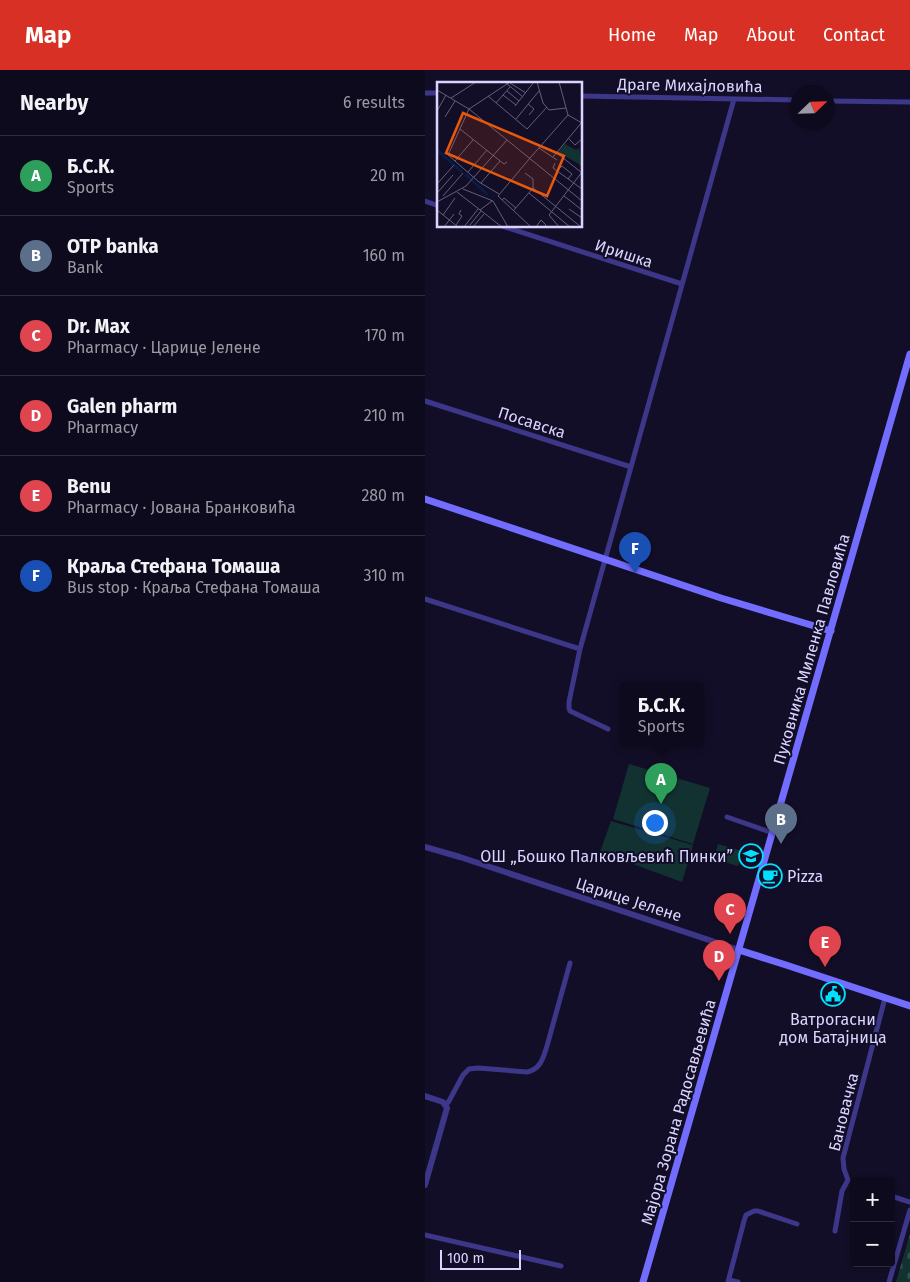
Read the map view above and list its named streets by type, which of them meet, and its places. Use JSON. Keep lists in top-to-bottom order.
{
  "streets": {
    "main road": ["Пуковника Миленка Павловића", "Мајора Зорана Радосављевића"],
    "street": [
      "Драге Михајловића",
      "Иришка",
      "Посавска",
      "Царице Јелене",
      "Бановачка"
    ]
  },
  "crossings": [
    ["Пуковника Миленка Павловића", "Царице Јелене"],
    ["Пуковника Миленка Павловића", "Мајора Зорана Радосављевића"],
    ["Царице Јелене", "Мајора Зорана Радосављевића"]
  ],
  "places": {
    "school or university": ["ОШ „Бошко Палковљевић Пинки”"],
    "cafe": ["Pizza"],
    "public building": ["Ватрогасни дом Батајница"]
  },
  "scale_bar": "100 m",
  "north": "top right",
  "page": {
    "header": "Map",
    "nav": [
      "Home",
      "Map",
      "About",
      "Contact"
    ],
    "heading": ["Nearby", "6 results"],
    "list": [
      {
        "mark": "A",
        "name": "Б.С.К.",
        "note": "Sports",
        "value": "20 m"
      },
      {
        "mark": "B",
        "name": "OTP banka",
        "note": "Bank",
        "value": "160 m"
      },
      {
        "mark": "C",
        "name": "Dr. Max",
        "note": "Pharmacy · Царице Јелене",
        "value": "170 m"
      },
      {
        "mark": "D",
        "name": "Galen pharm",
        "note": "Pharmacy",
        "value": "210 m"
      },
      {
        "mark": "E",
        "name": "Benu",
        "note": "Pharmacy · Јована Бранковића",
        "value": "280 m"
      },
      {
        "mark": "F",
        "name": "Краља Стефана Томаша",
        "note": "Bus stop · Краља Стефана Томаша",
        "value": "310 m"
      }
    ],
    "pins": [
      "F",
      "A",
      "B",
      "C",
      "E",
      "D"
    ],
    "popup": ["Б.С.К.", "Sports"],
    "map_buttons": ["+", "−"],
    "scale": "100 m"
  }
}
